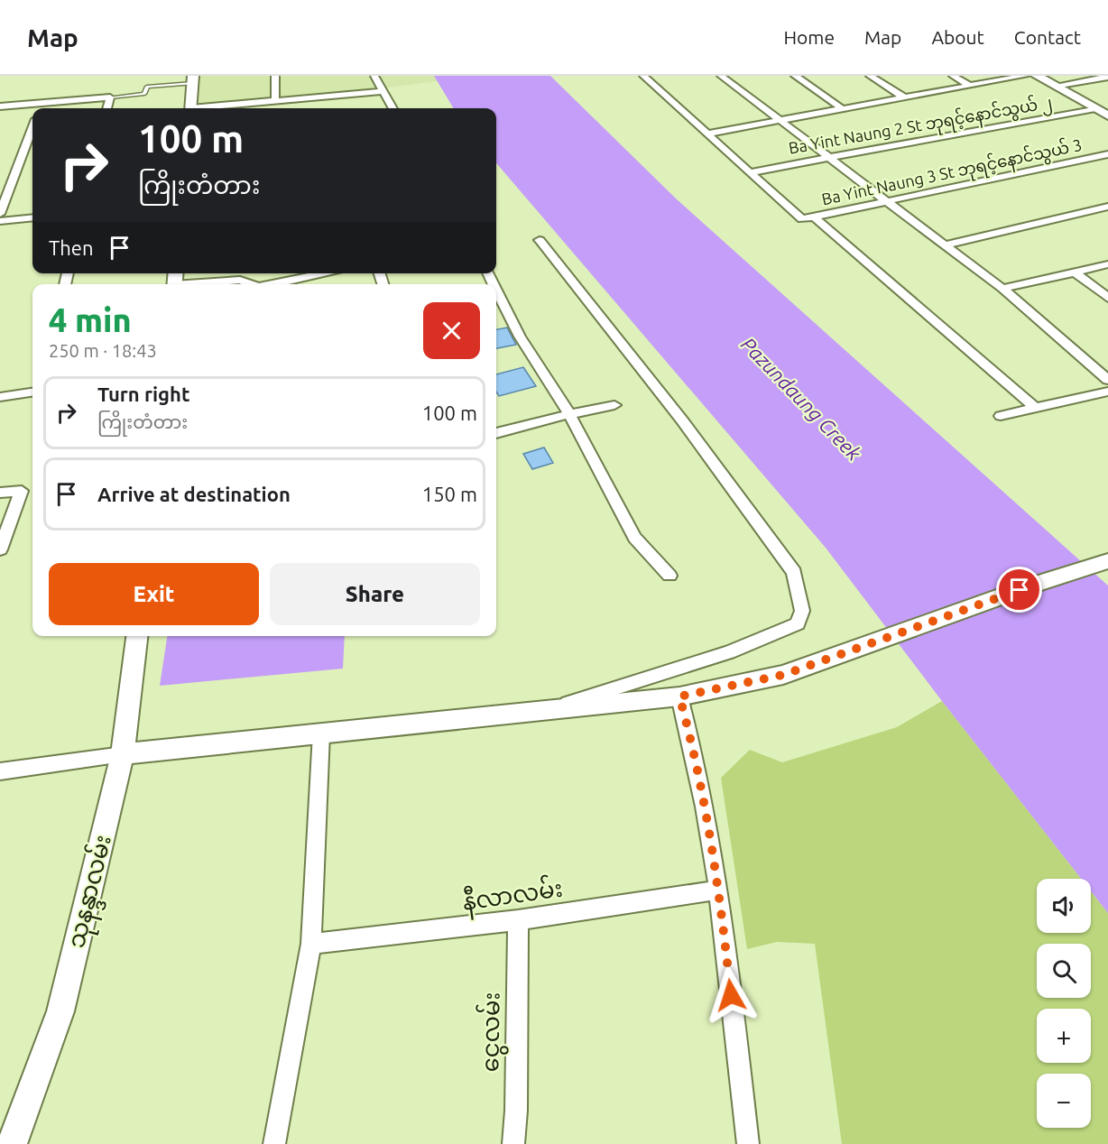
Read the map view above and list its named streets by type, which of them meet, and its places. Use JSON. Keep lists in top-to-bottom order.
{
  "streets": {
    "main road": ["သုနန္ဒာလမ်း"],
    "street": [
      "Ba Yint Naung 2 St ဘုရင့်နောင်သွယ် ၂",
      "Ba Yint Naung 3 St ဘုရင့်နောင်သွယ် 3",
      "နီလာလမ်း",
      "ငွေလမ်း"
    ]
  },
  "crossings": [
    ["နီလာလမ်း", "ငွေလမ်း"]
  ],
  "water": ["Pazundaung Creek"],
  "page": {
    "header": "Map",
    "nav": [
      "Home",
      "Map",
      "About",
      "Contact"
    ],
    "turn": ["100 m", "ကြိုးတံတား"],
    "then": "Then",
    "heading": ["4 min", "250 m · 18:43"],
    "list": [
      {
        "name": "Turn right",
        "note": "ကြိုးတံတား",
        "value": "100 m"
      },
      {
        "name": "Arrive at destination",
        "value": "150 m"
      }
    ],
    "buttons": ["Exit", "Share"],
    "map_buttons": ["+", "−"]
  }
}
